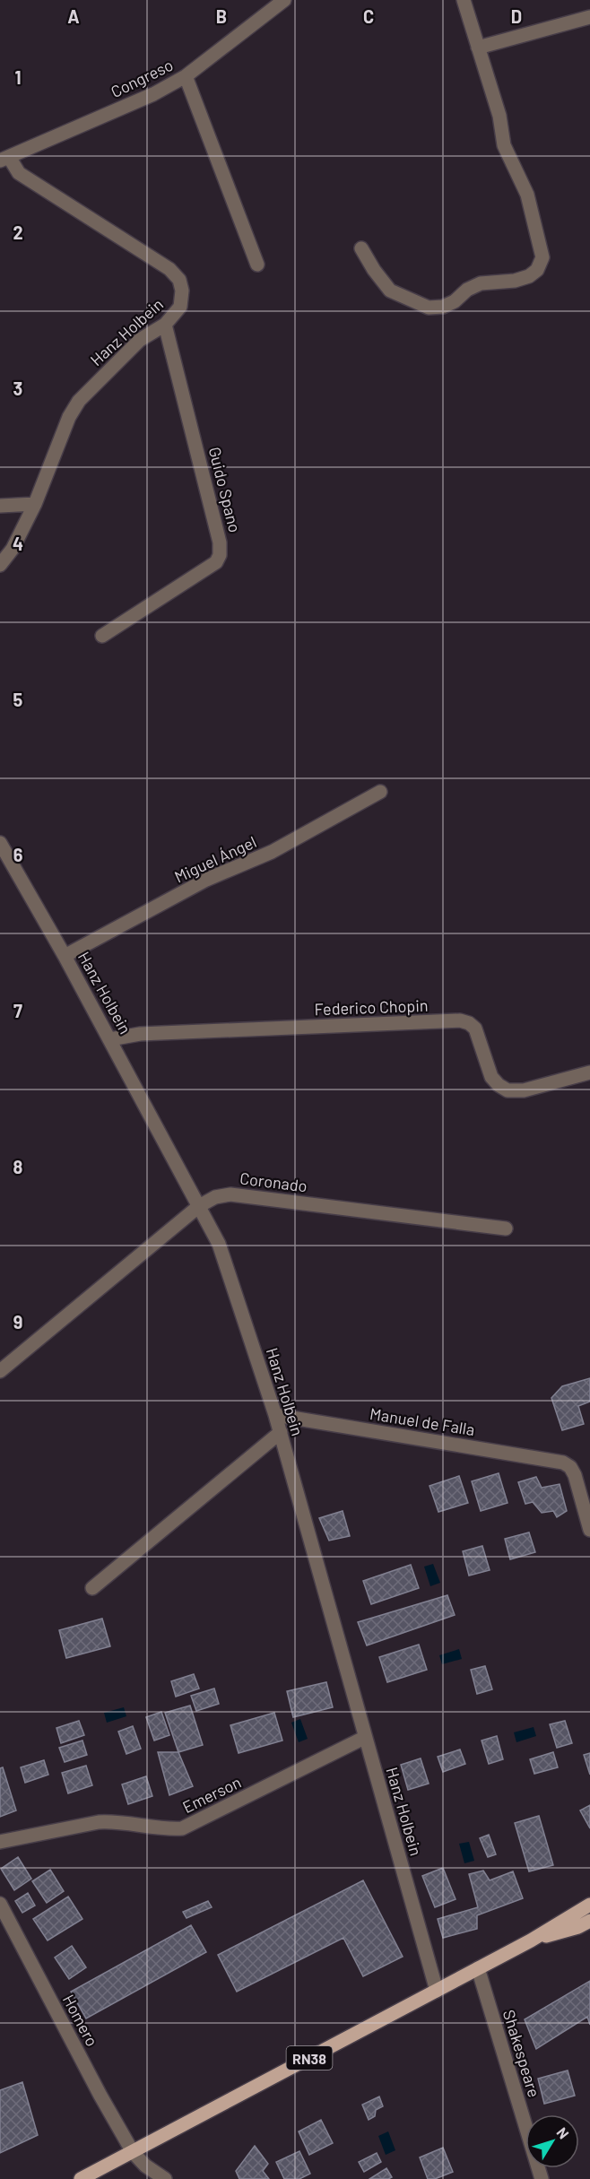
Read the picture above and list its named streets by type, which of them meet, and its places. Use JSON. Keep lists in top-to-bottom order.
{
  "streets": {
    "main road": ["RN38"],
    "street": [
      "Congreso",
      "Hanz Holbein",
      "Guido Spano",
      "Miguel Ángel",
      "Federico Chopin",
      "Coronado",
      "Manuel de Falla",
      "Emerson",
      "Homero",
      "Shakespeare"
    ]
  },
  "crossings": [
    ["Congreso", "Hanz Holbein"],
    ["Hanz Holbein", "Guido Spano"],
    ["Hanz Holbein", "Miguel Ángel"],
    ["Hanz Holbein", "Federico Chopin"],
    ["Hanz Holbein", "Coronado"],
    ["Hanz Holbein", "Manuel de Falla"],
    ["Hanz Holbein", "Emerson"],
    ["Hanz Holbein", "RN38"],
    ["Homero", "RN38"],
    ["Shakespeare", "RN38"]
  ],
  "north": "top right",
  "grid": {
    "columns": [
      "A",
      "B",
      "C",
      "D"
    ],
    "rows": [
      "1",
      "2",
      "3",
      "4",
      "5",
      "6",
      "7",
      "8",
      "9"
    ]
  }
}
